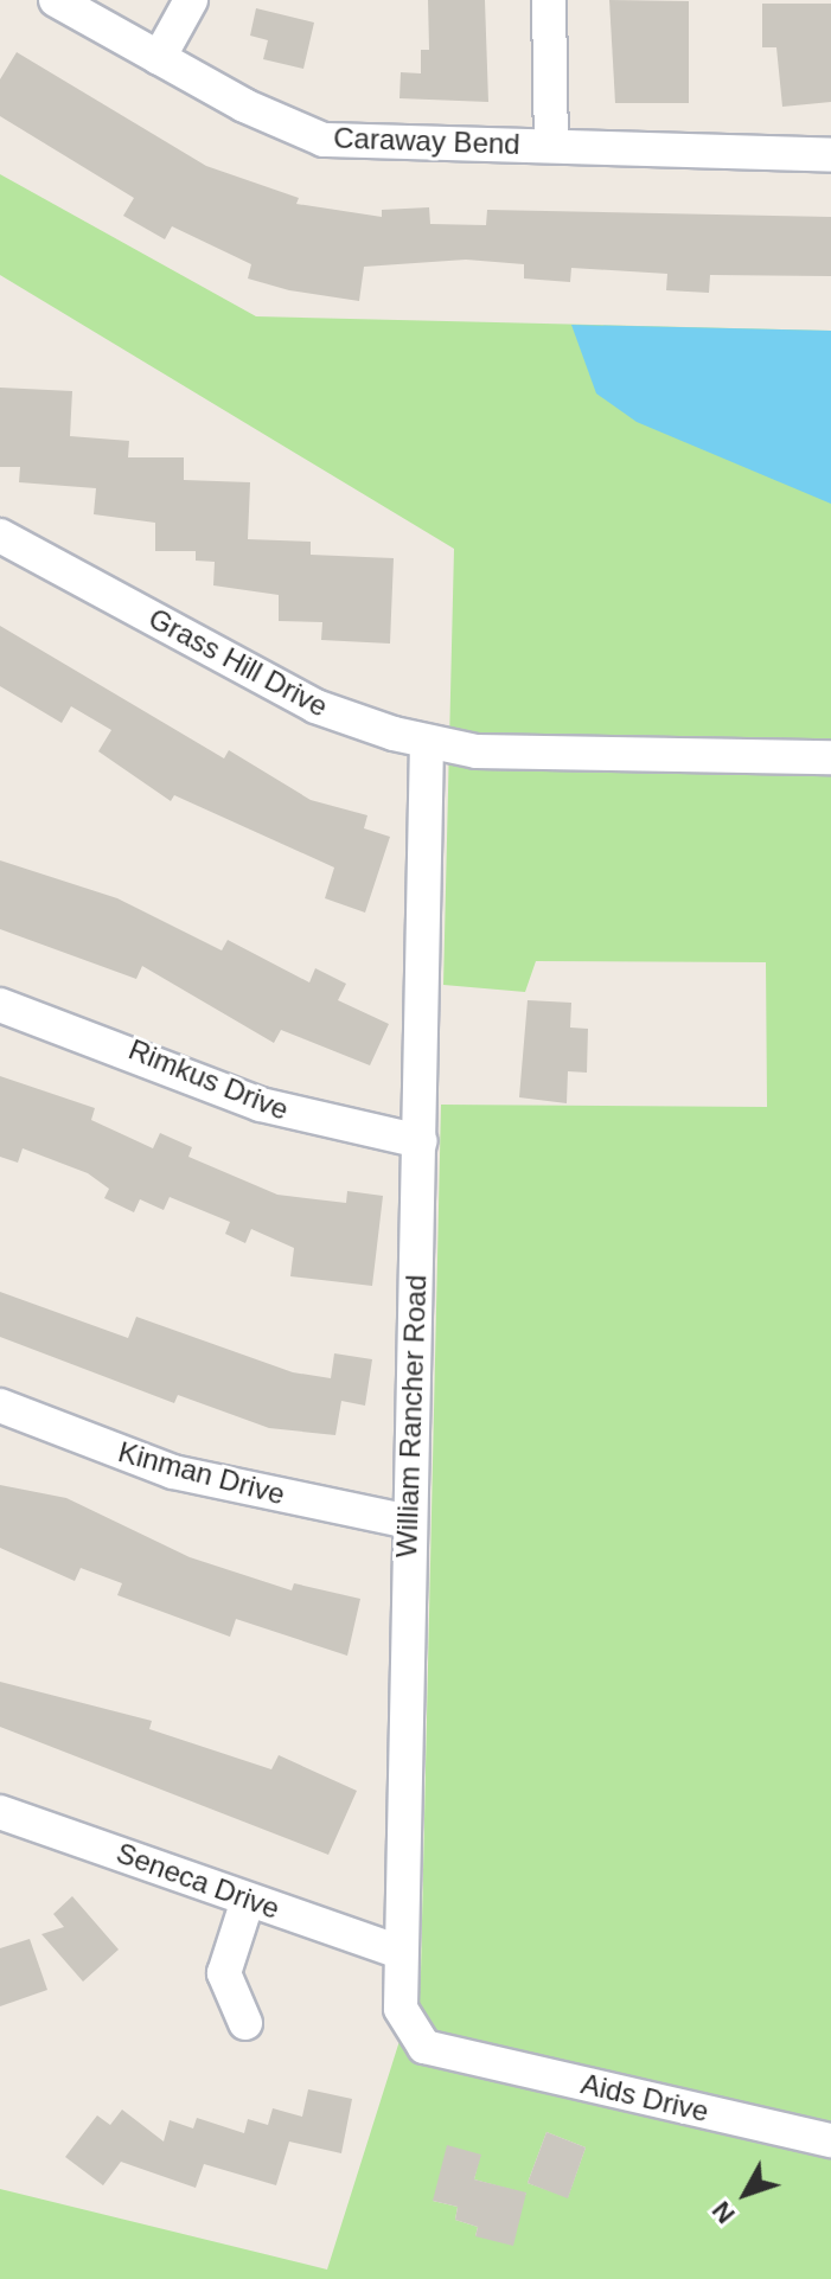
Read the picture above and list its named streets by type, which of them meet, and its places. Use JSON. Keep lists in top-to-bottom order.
{
  "streets": {
    "street": [
      "Caraway Bend",
      "Grass Hill Drive",
      "Rimkus Drive",
      "William Rancher Road",
      "Kinman Drive",
      "Seneca Drive",
      "Aids Drive"
    ]
  },
  "crossings": [
    ["Grass Hill Drive", "William Rancher Road"],
    ["Rimkus Drive", "William Rancher Road"],
    ["William Rancher Road", "Kinman Drive"],
    ["William Rancher Road", "Seneca Drive"],
    ["William Rancher Road", "Aids Drive"]
  ],
  "north": "bottom left"
}
